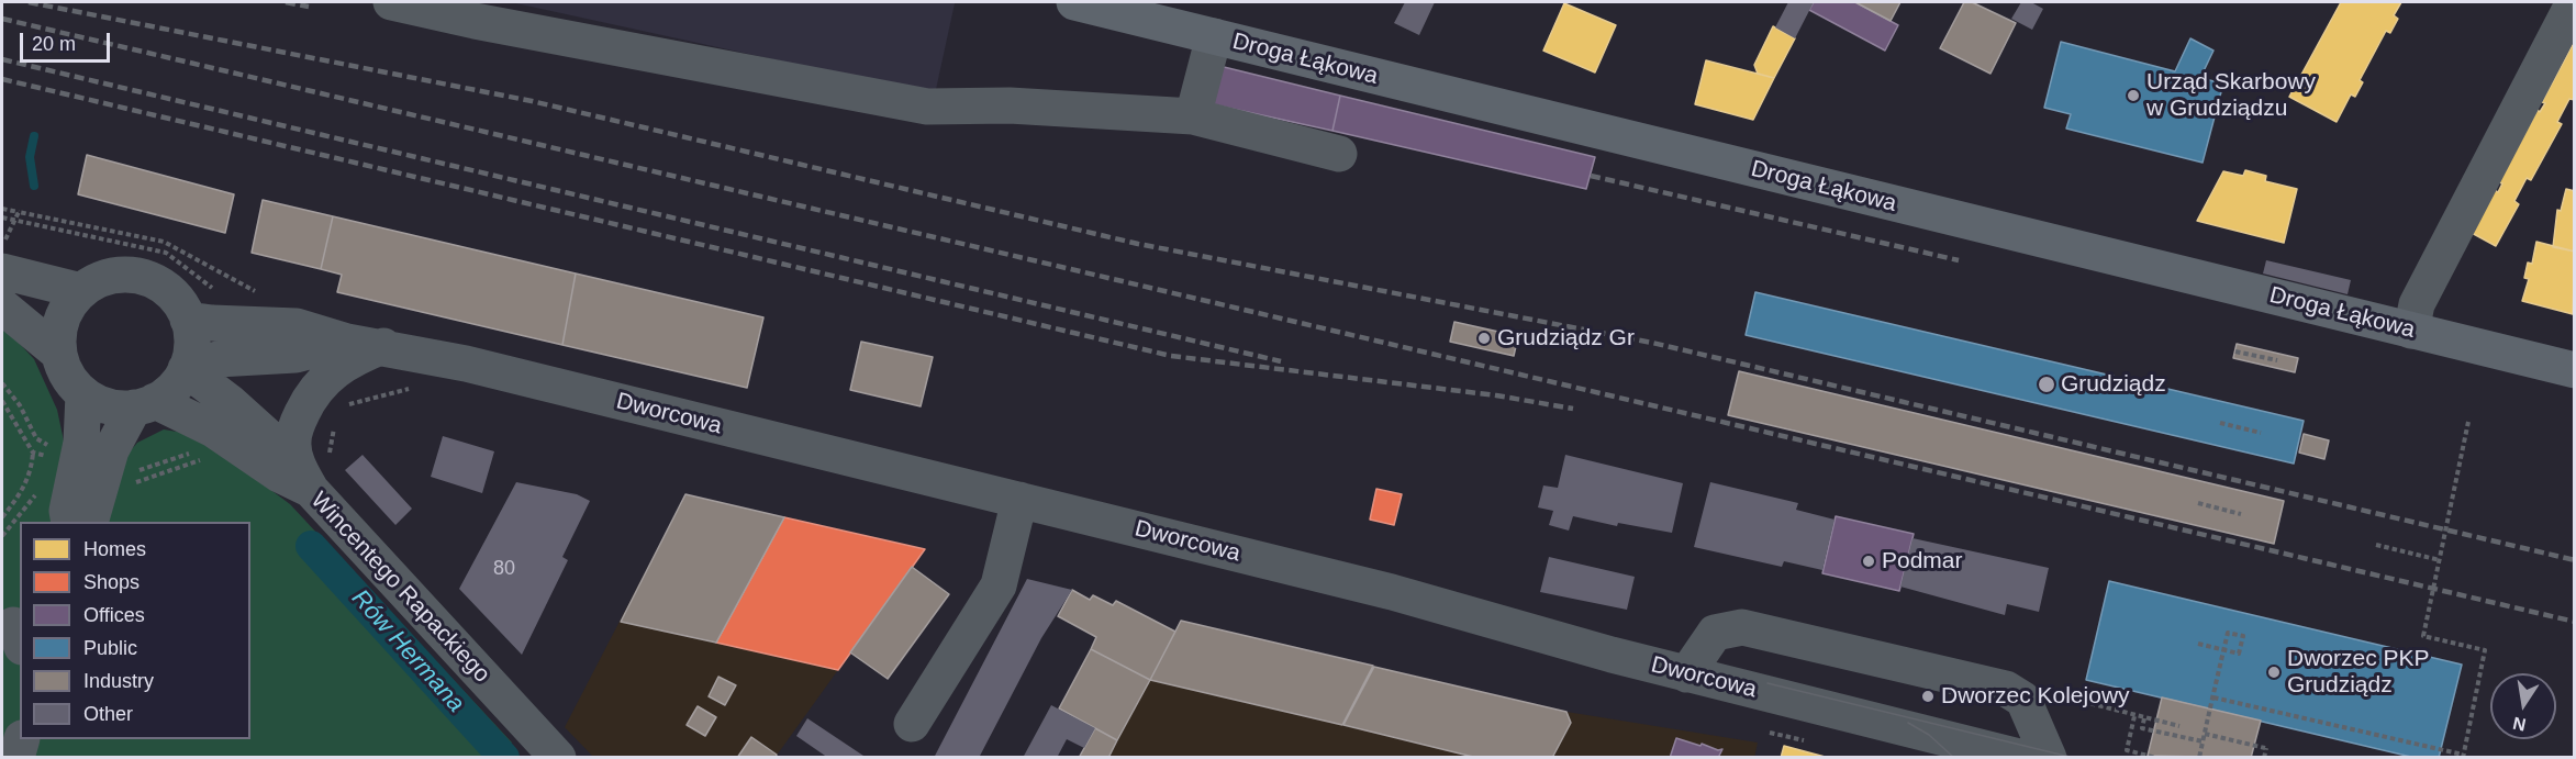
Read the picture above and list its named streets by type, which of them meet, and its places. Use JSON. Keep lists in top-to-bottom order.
{
  "streets": {
    "main road": ["Droga Łąkowa"],
    "street": ["Dworcowa", "Wincentego Rapackiego"]
  },
  "crossings": [
    ["Dworcowa", "Wincentego Rapackiego"]
  ],
  "water": ["Rów Hermana"],
  "places": [
    "Urząd Skarbowy w Grudziądzu",
    "Grudziądz Gr",
    "Grudziądz",
    "Podmar",
    "Dworzec PKP Grudziądz",
    "Dworzec Kolejowy"
  ],
  "house_numbers": ["80"],
  "legend": [
    "Homes",
    "Shops",
    "Offices",
    "Public",
    "Industry",
    "Other"
  ],
  "scale_bar": "20 m",
  "north": "bottom"
}
